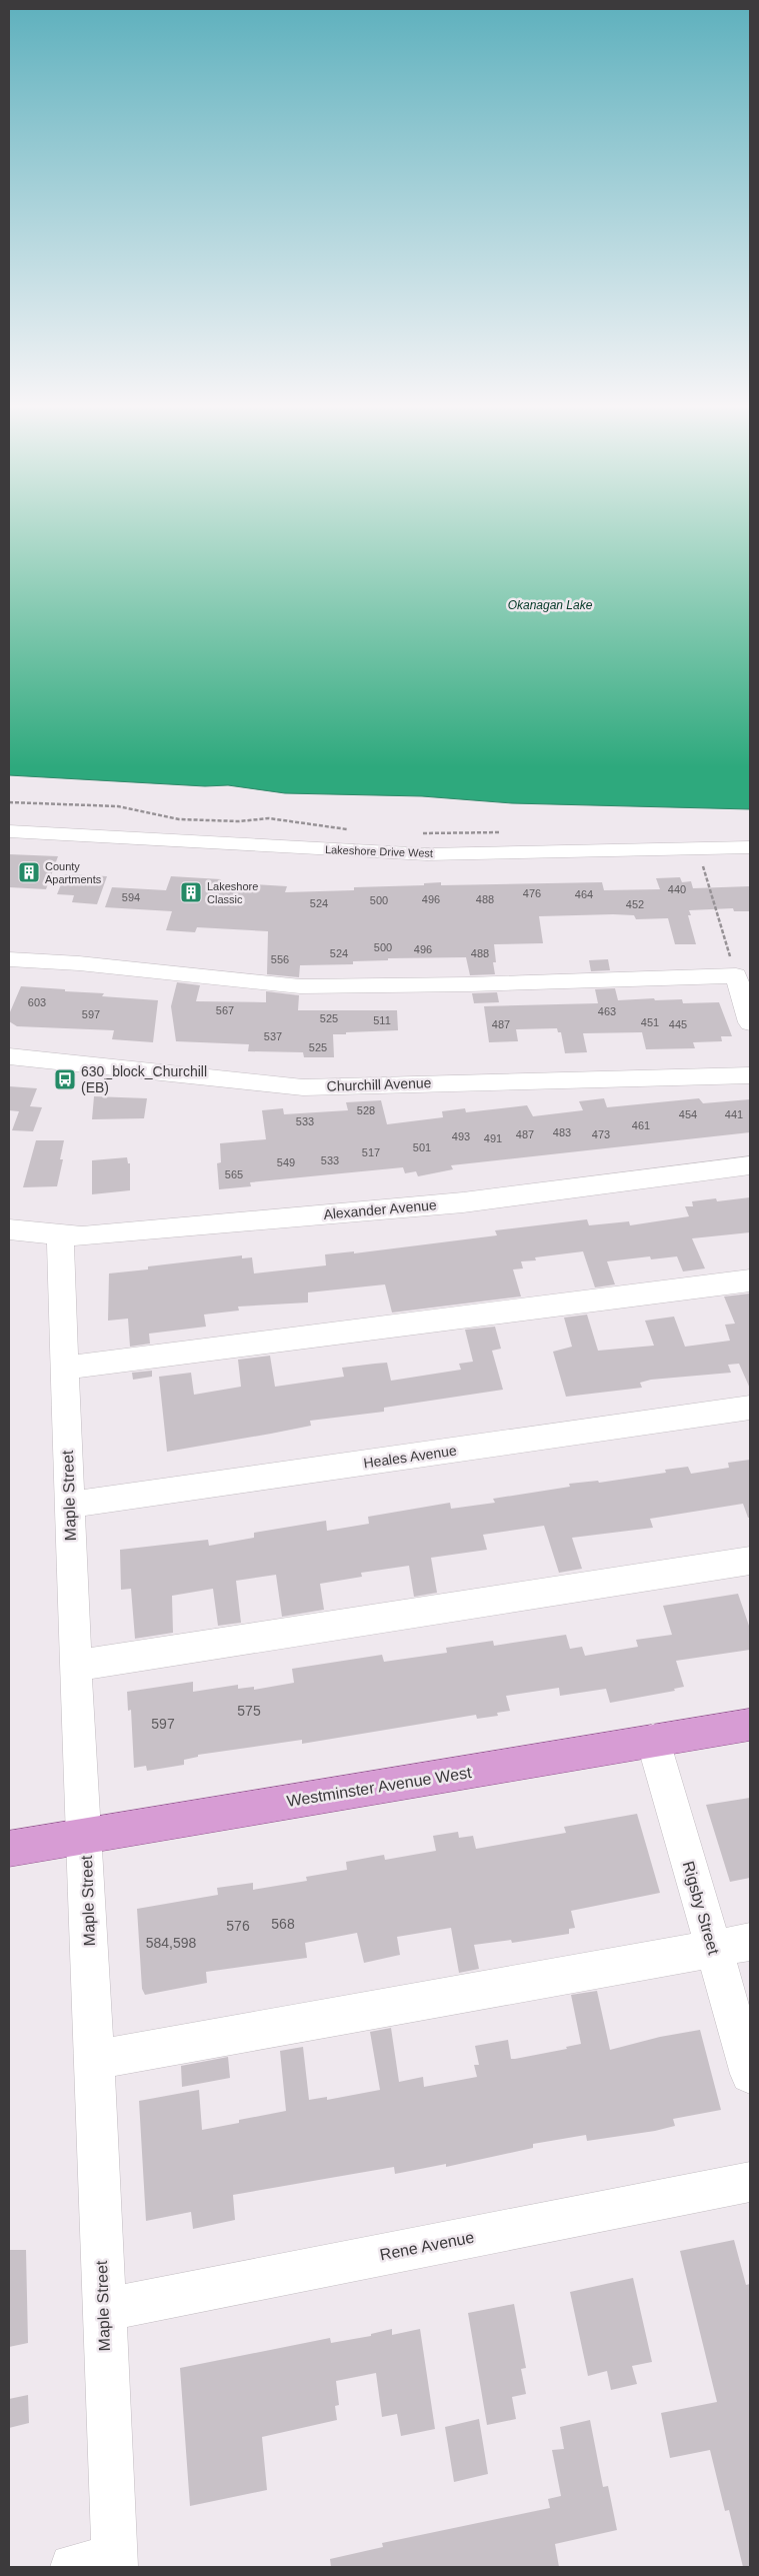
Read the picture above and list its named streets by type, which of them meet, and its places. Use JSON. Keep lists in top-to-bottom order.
{
  "streets": {
    "main road": ["Westminster Avenue West"],
    "street": [
      "Lakeshore Drive West",
      "Churchill Avenue",
      "Alexander Avenue",
      "Heales Avenue",
      "Maple Street",
      "Rigsby Street",
      "Rene Avenue"
    ]
  },
  "crossings": [
    ["Alexander Avenue", "Maple Street"],
    ["Heales Avenue", "Maple Street"],
    ["Maple Street", "Westminster Avenue West"],
    ["Maple Street", "Rene Avenue"],
    ["Westminster Avenue West", "Rigsby Street"]
  ],
  "water": ["Okanagan Lake"],
  "places": {
    "building": ["County Apartments", "Lakeshore Classic"],
    "bus stop": ["630_block_Churchill (EB)"]
  },
  "house_numbers": [
    "440",
    "476",
    "464",
    "594",
    "496",
    "488",
    "500",
    "524",
    "452",
    "500",
    "496",
    "524",
    "488",
    "556",
    "603",
    "567",
    "463",
    "597",
    "525",
    "511",
    "451",
    "487",
    "445",
    "537",
    "525",
    "528",
    "454",
    "441",
    "533",
    "461",
    "483",
    "487",
    "473",
    "493",
    "491",
    "501",
    "517",
    "533",
    "549",
    "565",
    "575",
    "597",
    "568",
    "576",
    "584,598"
  ]
}
